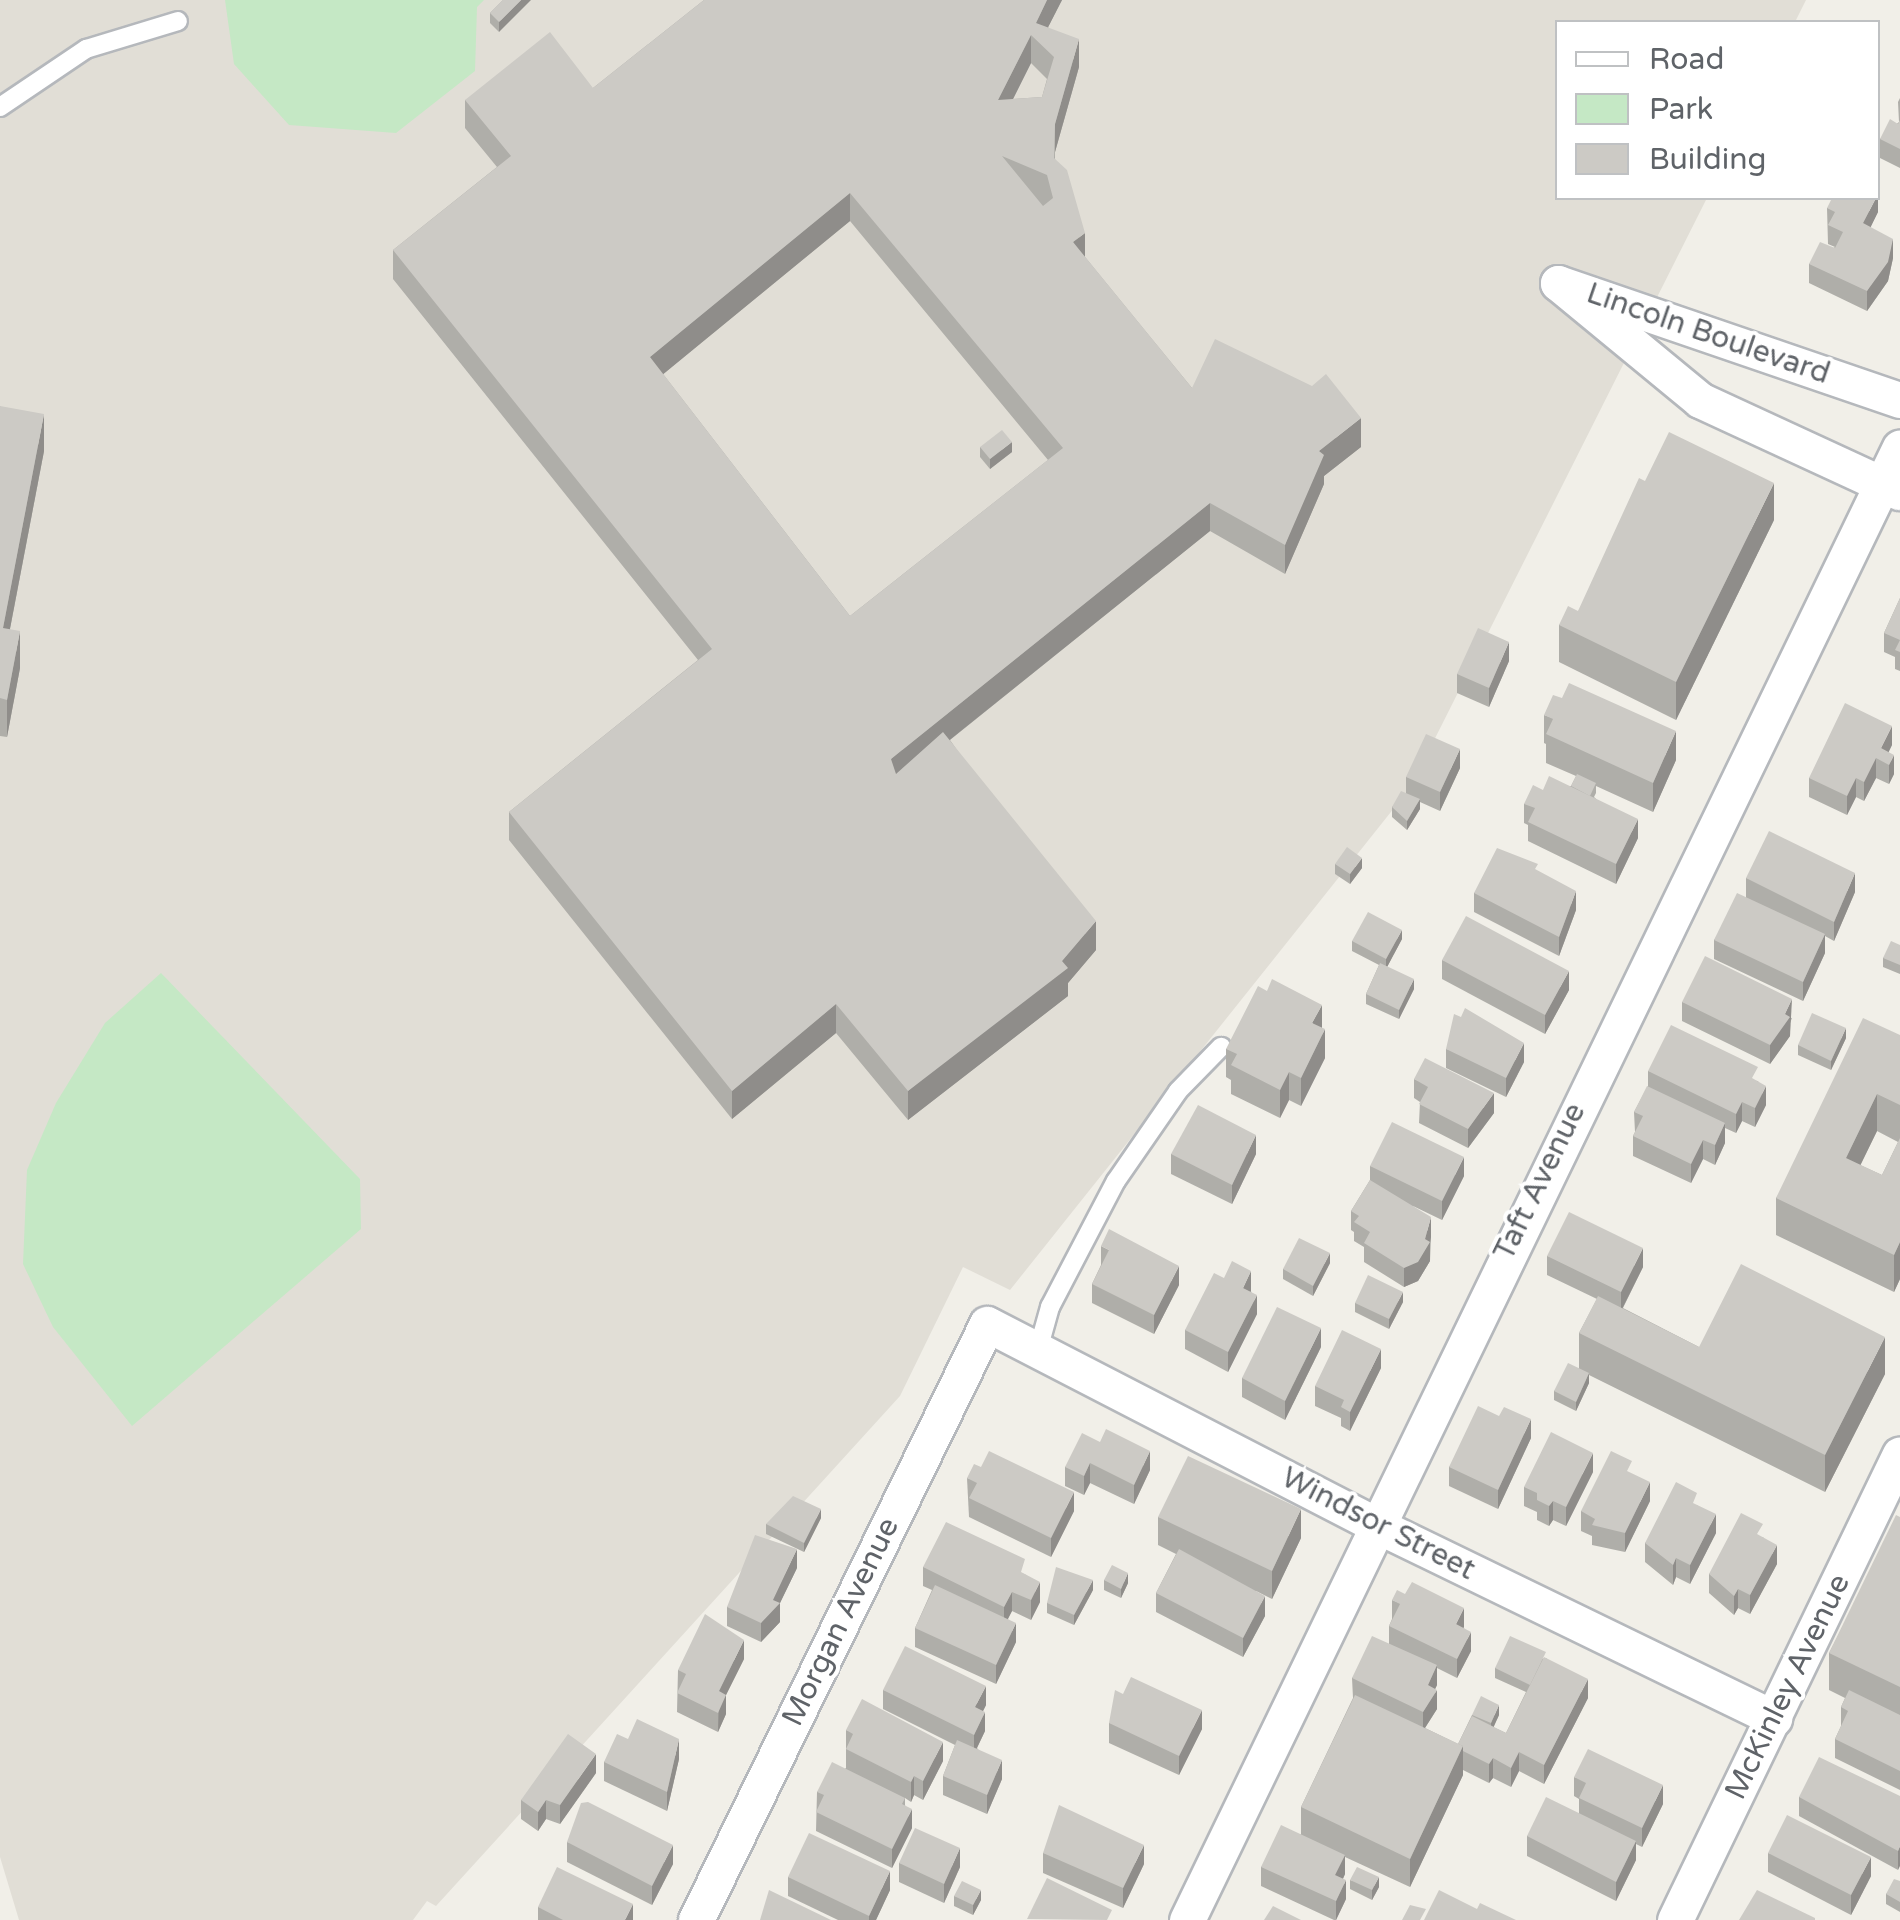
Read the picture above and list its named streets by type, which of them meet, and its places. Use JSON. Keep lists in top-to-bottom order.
{
  "streets": {
    "street": [
      "Lincoln Boulevard",
      "Taft Avenue",
      "Windsor Street",
      "Morgan Avenue",
      "McKinley Avenue"
    ]
  },
  "crossings": [
    ["Lincoln Boulevard", "Taft Avenue"],
    ["Taft Avenue", "Windsor Street"],
    ["Windsor Street", "Morgan Avenue"],
    ["Windsor Street", "McKinley Avenue"]
  ],
  "legend": ["Road", "Park", "Building"]
}
